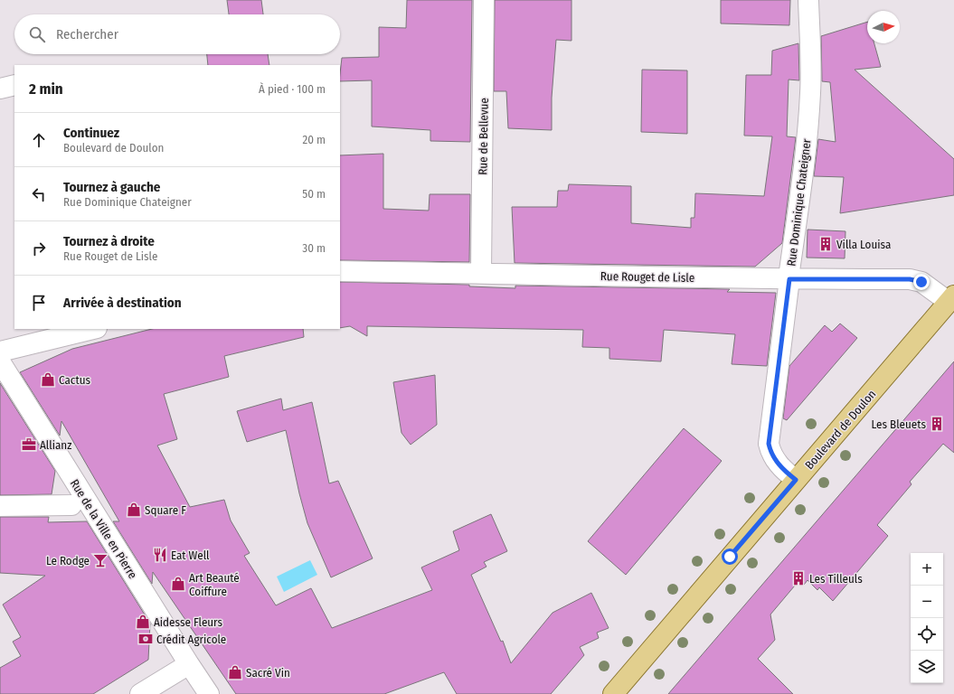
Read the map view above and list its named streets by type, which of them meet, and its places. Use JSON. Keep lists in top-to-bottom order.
{
  "streets": {
    "main road": ["Boulevard de Doulon"],
    "street": [
      "Rue de Bellevue",
      "Rue Dominique Chateigner",
      "Rue Rouget de Lisle",
      "Rue de la Ville en Pierre"
    ]
  },
  "crossings": [
    ["Rue de Bellevue", "Rue Rouget de Lisle"],
    ["Rue Dominique Chateigner", "Rue Rouget de Lisle"],
    ["Rue Dominique Chateigner", "Boulevard de Doulon"],
    ["Rue Rouget de Lisle", "Boulevard de Doulon"]
  ],
  "places": {
    "building": ["Villa Louisa", "Les Bleuets", "Les Tilleuls"],
    "shop": [
      "Cactus",
      "Square F",
      "Art Beauté Coiffure",
      "Aidesse Fleurs",
      "Sacré Vin"
    ],
    "office": ["Allianz"],
    "restaurant": ["Eat Well"],
    "bar": ["Le Rodge"],
    "bank": ["Crédit Agricole"]
  },
  "north": "right",
  "page": {
    "search": "Rechercher",
    "heading": ["2 min", "À pied · 100 m"],
    "list": [
      ["Continuez", "Boulevard de Doulon", "20 m"],
      ["Tournez à gauche", "Rue Dominique Chateigner", "50 m"],
      ["Tournez à droite", "Rue Rouget de Lisle", "30 m"],
      "Arrivée à destination"
    ],
    "map_buttons": ["+", "−"]
  }
}
